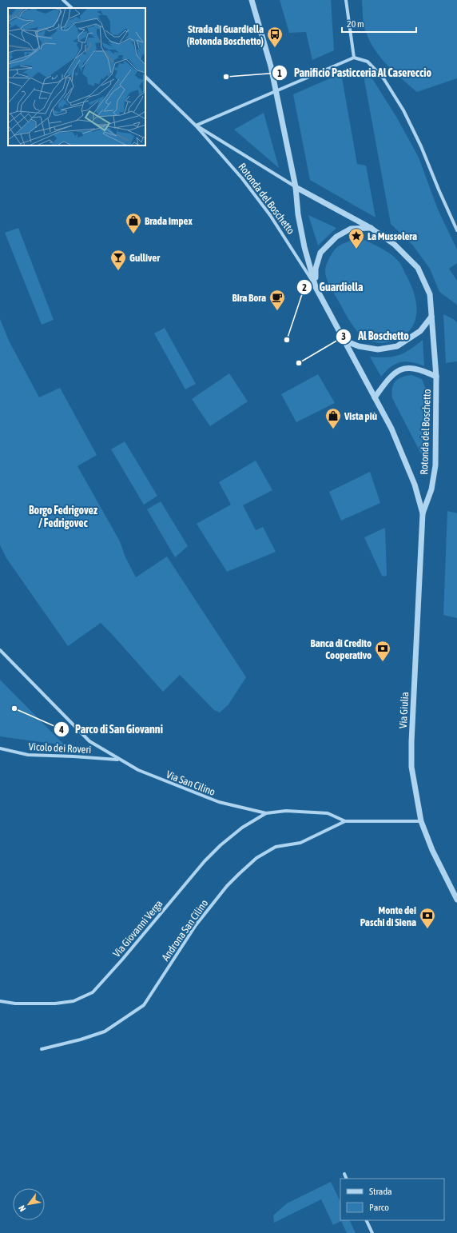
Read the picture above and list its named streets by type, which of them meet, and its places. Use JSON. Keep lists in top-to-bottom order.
{
  "streets": {
    "street": [
      "Rotonda del Boschetto",
      "Via Giulia",
      "Vicolo dei Roveri",
      "Via San Cilino",
      "Via Giovanni Verga",
      "Androna San Cilino"
    ]
  },
  "crossings": [
    ["Rotonda del Boschetto", "Via Giulia"],
    ["Via Giulia", "Via San Cilino"],
    ["Vicolo dei Roveri", "Via San Cilino"],
    ["Via San Cilino", "Via Giovanni Verga"],
    ["Via San Cilino", "Androna San Cilino"]
  ],
  "districts": ["Borgo Fedrigovez / Fedrigovec"],
  "places": {
    "bus stop": ["Strada di Guardiella (Rotonda Boschetto)"],
    "other": [
      "Panificio Pasticceria Al Casereccio",
      "Guardiella",
      "Al Boschetto",
      "Parco di San Giovanni"
    ],
    "shop": ["Brada Impex", "Vista più"],
    "place": ["La Mussolera"],
    "bar": ["Gulliver"],
    "cafe": ["Bira Bora"],
    "bank": ["Banca di Credito Cooperativo", "Monte dei Paschi di Siena"]
  },
  "legend": ["Strada", "Parco"],
  "scale_bar": "20 m",
  "north": "bottom left"
}
